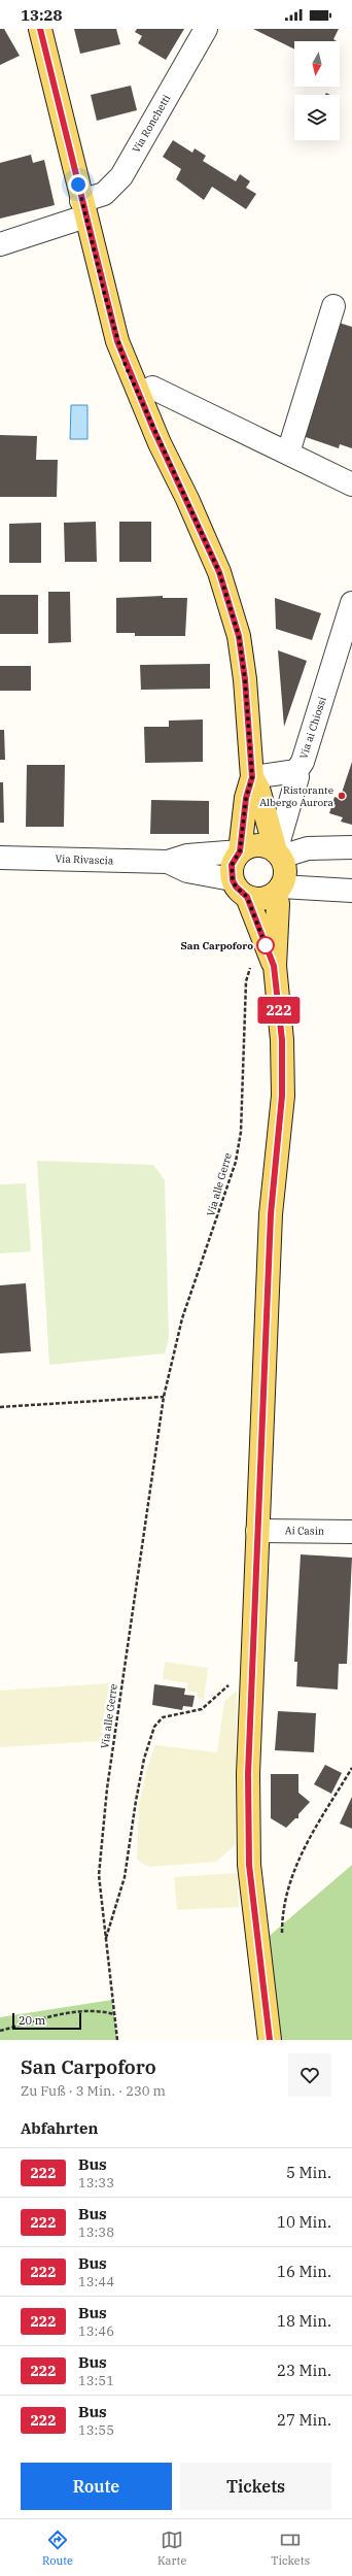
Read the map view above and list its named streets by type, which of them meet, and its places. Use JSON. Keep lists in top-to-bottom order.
{
  "streets": {
    "street": [
      "Via Ronchetti",
      "Via ai Chiossi",
      "Via Rivascia",
      "Ai Casin"
    ],
    "path": ["Via alle Gerre"]
  },
  "crossings": [
    ["Via ai Chiossi", "Via Rivascia"]
  ],
  "places": ["Ristorante Albergo Aurora", "San Carpoforo"],
  "lines": ["bus line 222"],
  "scale_bar": "20 m",
  "north": "bottom",
  "page": {
    "status": "13:28",
    "on_map": "222",
    "scale": "20 m",
    "heading": [
      ["San Carpoforo", "Zu Fuß · 3 Min. · 230 m"],
      "Abfahrten"
    ],
    "list": [
      {
        "mark": "222",
        "name": "Bus",
        "note": "13:33",
        "value": "5 Min."
      },
      {
        "mark": "222",
        "name": "Bus",
        "note": "13:38",
        "value": "10 Min."
      },
      {
        "mark": "222",
        "name": "Bus",
        "note": "13:44",
        "value": "16 Min."
      },
      {
        "mark": "222",
        "name": "Bus",
        "note": "13:46",
        "value": "18 Min."
      },
      {
        "mark": "222",
        "name": "Bus",
        "note": "13:51",
        "value": "23 Min."
      },
      {
        "mark": "222",
        "name": "Bus",
        "note": "13:55",
        "value": "27 Min."
      }
    ],
    "buttons": ["Route", "Tickets"],
    "tabs": ["Route", "Karte", "Tickets"]
  }
}
